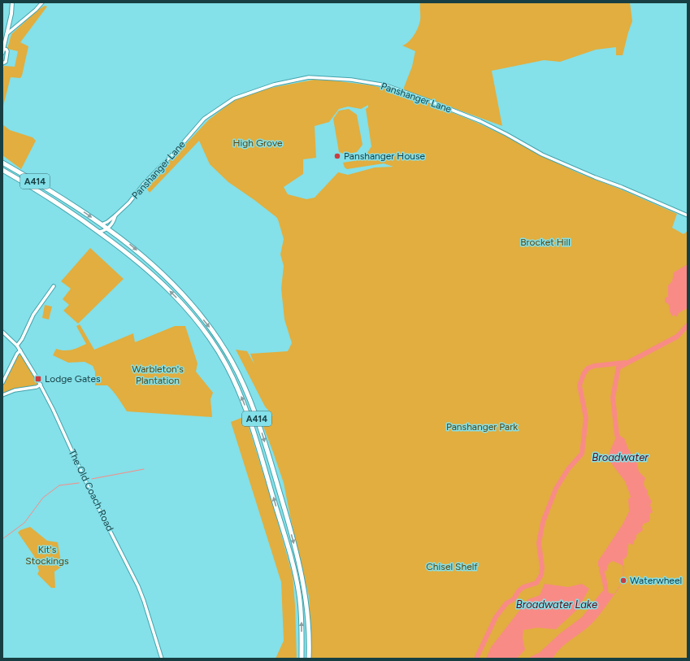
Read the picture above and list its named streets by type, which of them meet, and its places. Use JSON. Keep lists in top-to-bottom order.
{
  "streets": {
    "highway": ["A414"],
    "street": ["Panshanger Lane", "The Old Coach Road"]
  },
  "crossings": [
    ["Panshanger Lane", "A414"]
  ],
  "water": ["Broadwater", "Broadwater Lake"],
  "parks": [
    "High Grove",
    "Brocket Hill",
    "Warbleton's Plantation",
    "Panshanger Park",
    "Kit's Stockings",
    "Chisel Shelf"
  ],
  "places": {
    "other": ["Panshanger House", "Waterwheel"],
    "transit": ["Lodge Gates"]
  }
}
